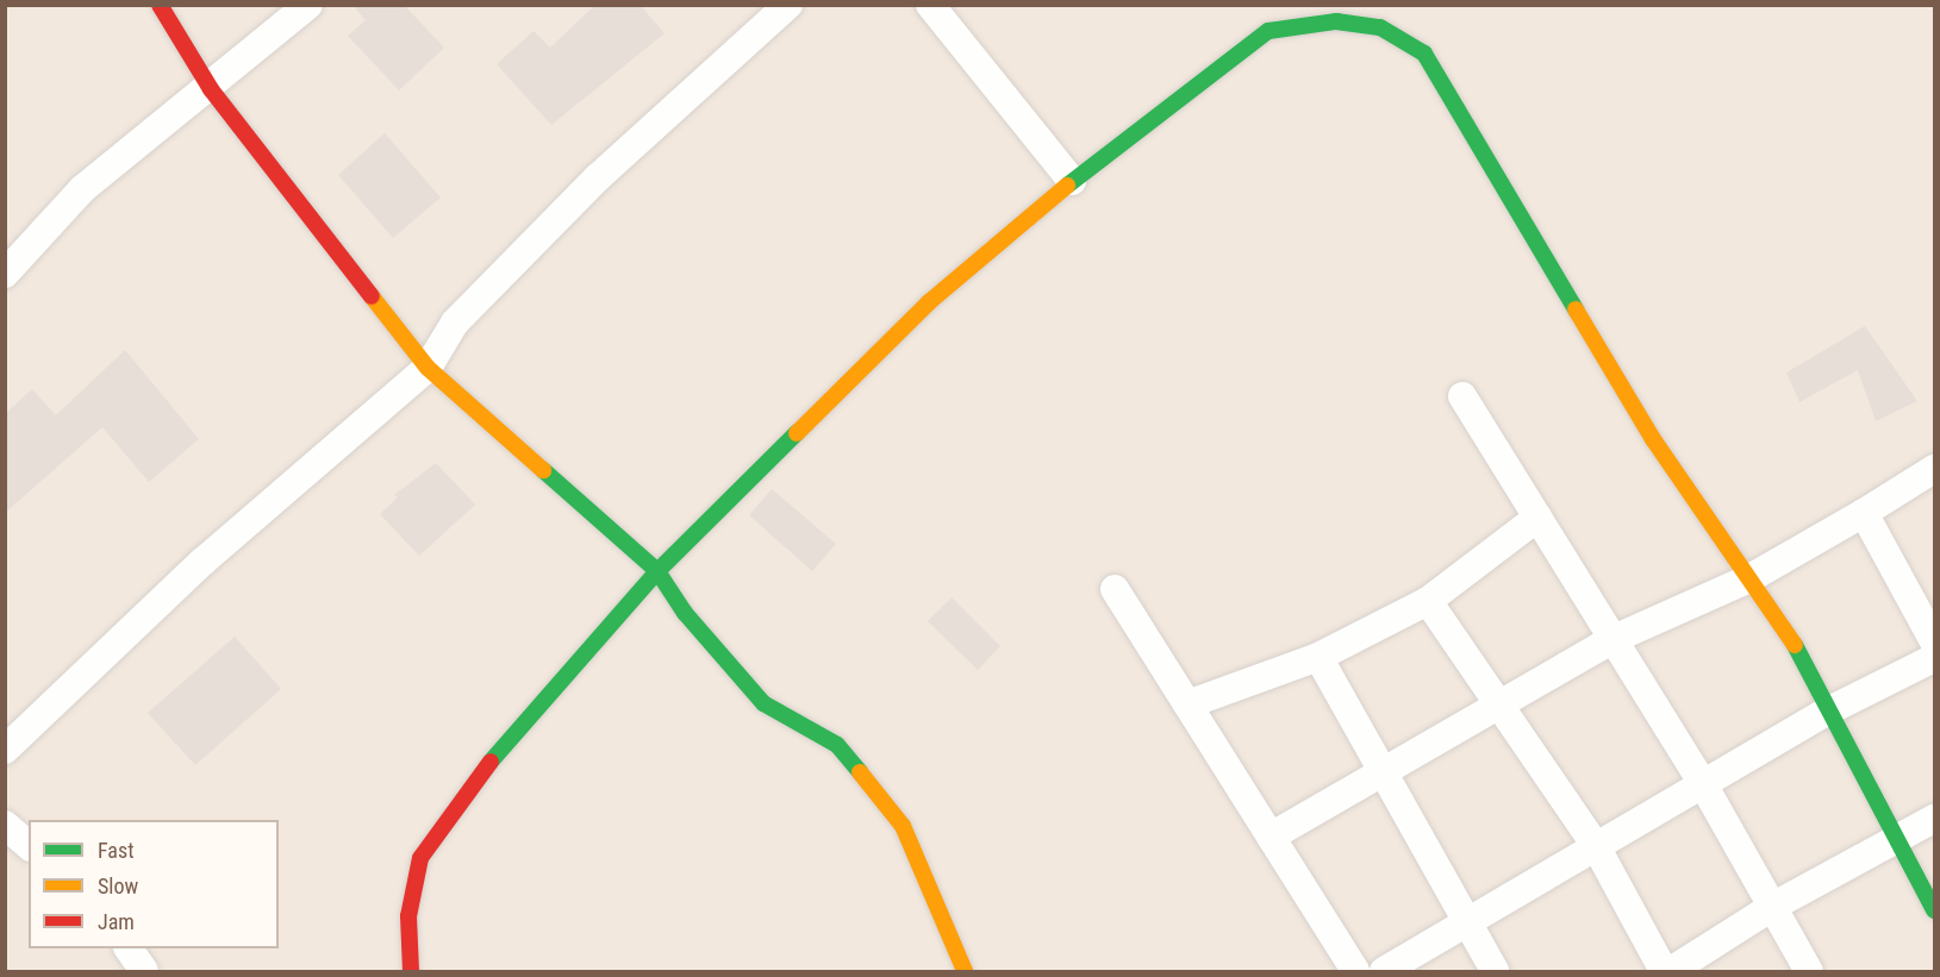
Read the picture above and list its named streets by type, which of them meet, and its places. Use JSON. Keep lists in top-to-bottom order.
{
  "legend": ["Fast", "Slow", "Jam"]
}
